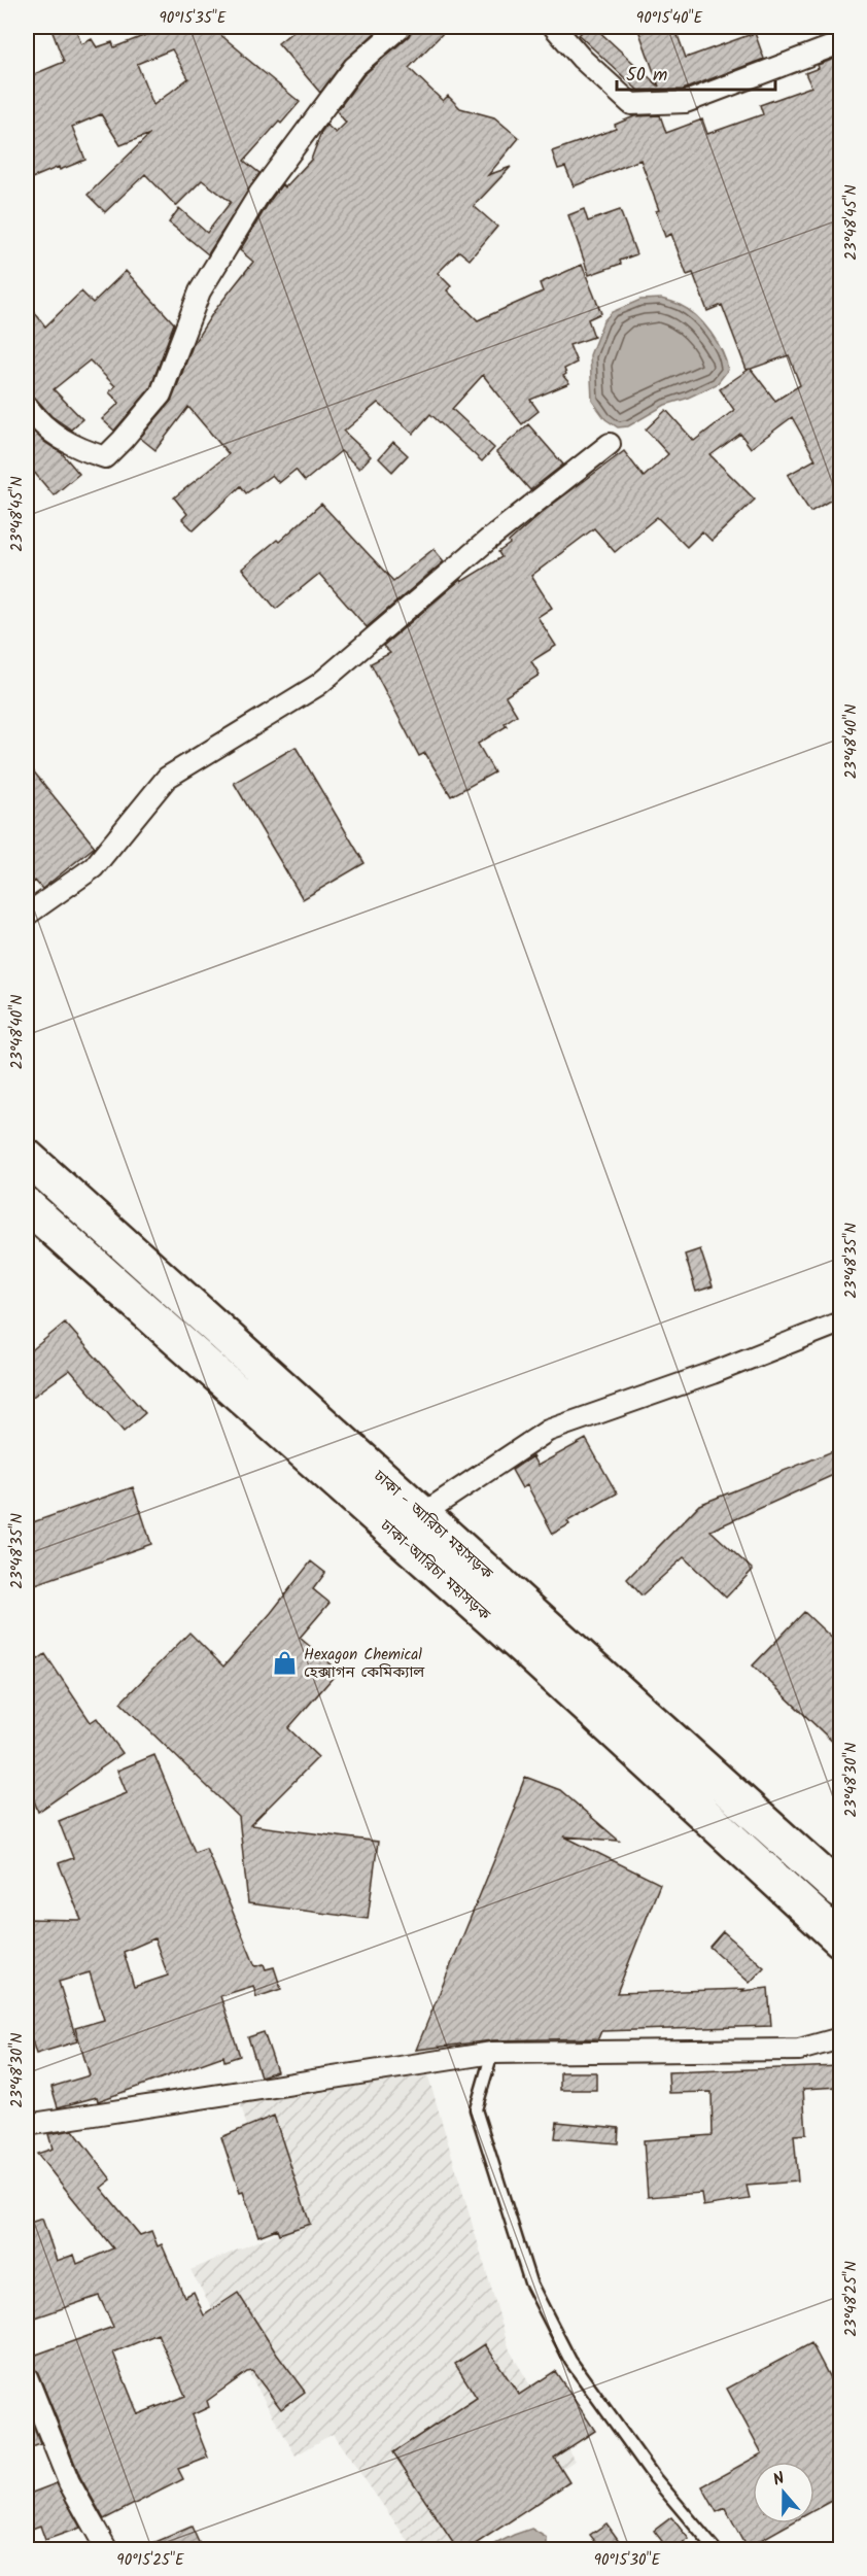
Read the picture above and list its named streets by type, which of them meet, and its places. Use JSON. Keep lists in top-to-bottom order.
{
  "streets": {
    "highway": ["ঢাকা - আরিচা মহাসড়ক", "ঢাকা-আরিচা মহাসড়ক"]
  },
  "places": {
    "shop": ["Hexagon Chemical হেক্সাগন কেমিক্যাল"]
  },
  "scale_bar": "50 m",
  "north": "top",
  "coordinates": [
    "90°15'35\"E",
    "90°15'40\"E",
    "23°48'45\"N",
    "23°48'40\"N",
    "23°48'35\"N",
    "23°48'30\"N",
    "23°48'25\"N",
    "90°15'25\"E",
    "90°15'30\"E"
  ]
}
